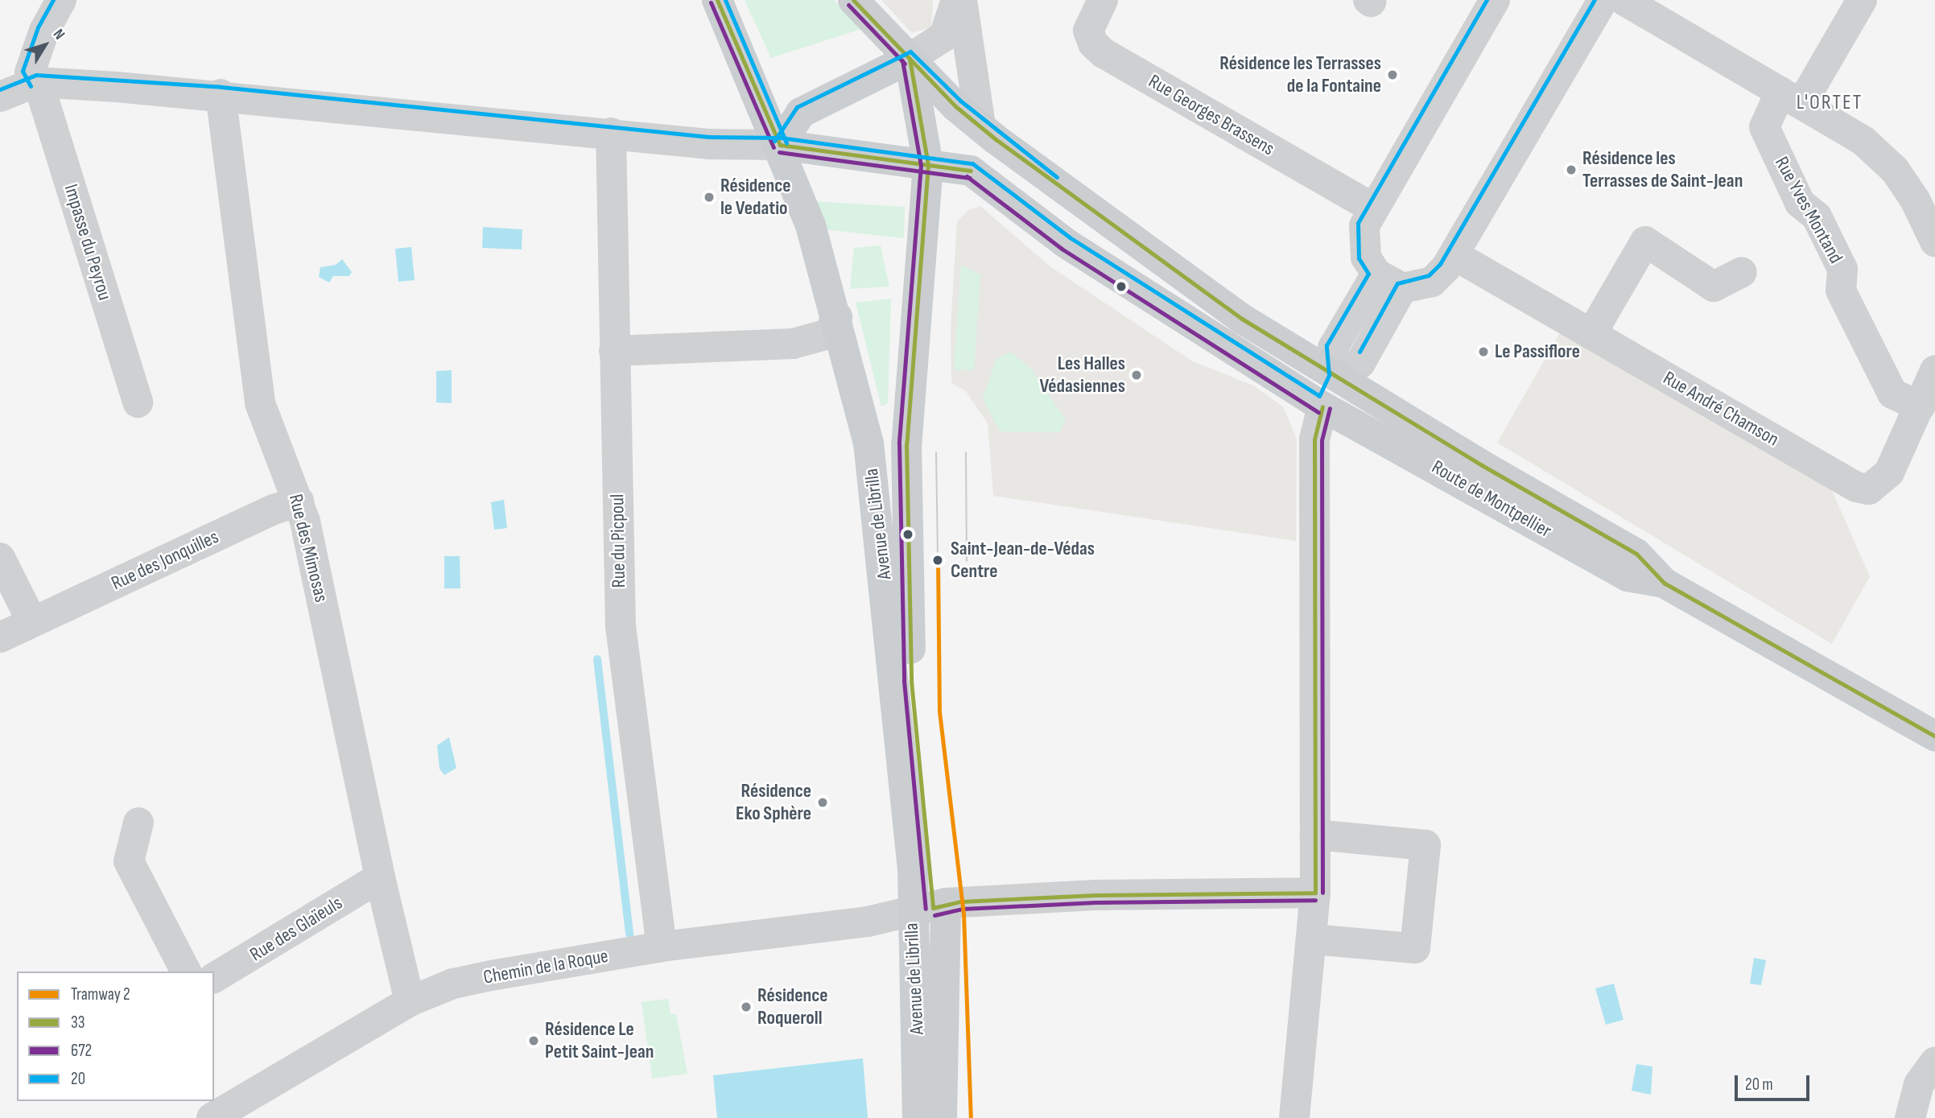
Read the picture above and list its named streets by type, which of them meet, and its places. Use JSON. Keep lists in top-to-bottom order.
{
  "streets": {
    "main road": ["Route de Montpellier", "Avenue de Librilla"],
    "street": [
      "Rue Georges Brassens",
      "Rue Yves Montand",
      "Impasse du Peyrou",
      "Rue André Chamson",
      "Rue du Picpoul",
      "Rue des Mimosas",
      "Rue des Jonquilles",
      "Rue des Glaïeuls",
      "Chemin de la Roque"
    ]
  },
  "crossings": [
    ["Rue Yves Montand", "Rue André Chamson"],
    ["Route de Montpellier", "Avenue de Librilla"],
    ["Avenue de Librilla", "Chemin de la Roque"],
    ["Rue du Picpoul", "Chemin de la Roque"],
    ["Rue des Mimosas", "Rue des Jonquilles"],
    ["Rue des Mimosas", "Rue des Glaïeuls"],
    ["Rue des Mimosas", "Chemin de la Roque"]
  ],
  "districts": ["L'ORTET"],
  "places": [
    "Résidence les Terrasses de la Fontaine",
    "Résidence les Terrasses de Saint-Jean",
    "Résidence le Vedatio",
    "Le Passiflore",
    "Les Halles Védasiennes",
    "Saint-Jean-de-Védas Centre",
    "Résidence Eko Sphère",
    "Résidence Roqueroll",
    "Résidence Le Petit Saint-Jean"
  ],
  "lines": [
    "transit line 33",
    "transit line 20",
    "transit line 672",
    "tram line 2"
  ],
  "legend": [
    "Tramway 2",
    "33",
    "672",
    "20"
  ],
  "scale_bar": "20 m",
  "north": "top right"
}
